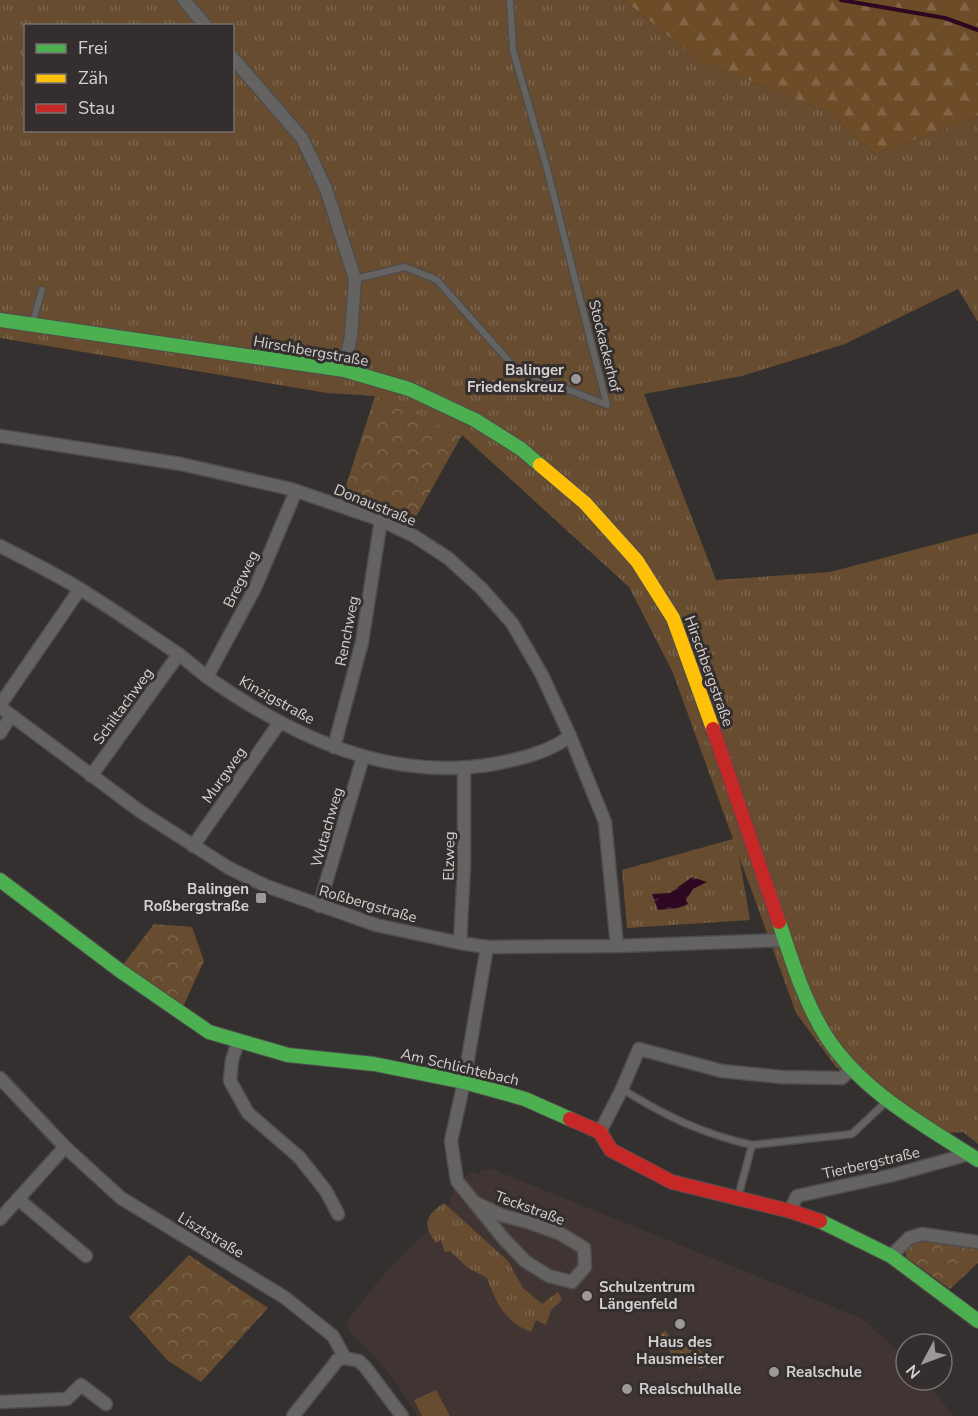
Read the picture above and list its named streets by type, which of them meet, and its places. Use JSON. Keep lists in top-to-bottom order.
{
  "streets": {
    "street": [
      "Hirschbergstraße",
      "Donaustraße",
      "Bregweg",
      "Renchweg",
      "Kinzigstraße",
      "Schiltachweg",
      "Murgweg",
      "Wutachweg",
      "Elzweg",
      "Roßbergstraße",
      "Am Schlichtebach",
      "Tierbergstraße",
      "Teckstraße",
      "Lisztstraße"
    ],
    "lane": ["Stockackerhof"]
  },
  "crossings": [
    ["Hirschbergstraße", "Roßbergstraße"],
    ["Hirschbergstraße", "Tierbergstraße"],
    ["Donaustraße", "Bregweg"],
    ["Donaustraße", "Renchweg"],
    ["Donaustraße", "Kinzigstraße"],
    ["Donaustraße", "Roßbergstraße"],
    ["Bregweg", "Kinzigstraße"],
    ["Renchweg", "Kinzigstraße"],
    ["Kinzigstraße", "Schiltachweg"],
    ["Kinzigstraße", "Murgweg"],
    ["Kinzigstraße", "Wutachweg"],
    ["Kinzigstraße", "Elzweg"],
    ["Schiltachweg", "Roßbergstraße"],
    ["Murgweg", "Roßbergstraße"],
    ["Wutachweg", "Roßbergstraße"],
    ["Elzweg", "Roßbergstraße"],
    ["Roßbergstraße", "Teckstraße"],
    ["Am Schlichtebach", "Tierbergstraße"],
    ["Am Schlichtebach", "Teckstraße"]
  ],
  "places": {
    "other": [
      "Balinger Friedenskreuz",
      "Schulzentrum Längenfeld",
      "Haus des Hausmeister",
      "Realschule",
      "Realschulhalle"
    ],
    "transit": ["Balingen Roßbergstraße"]
  },
  "legend": ["Frei", "Zäh", "Stau"],
  "north": "bottom left"
}
